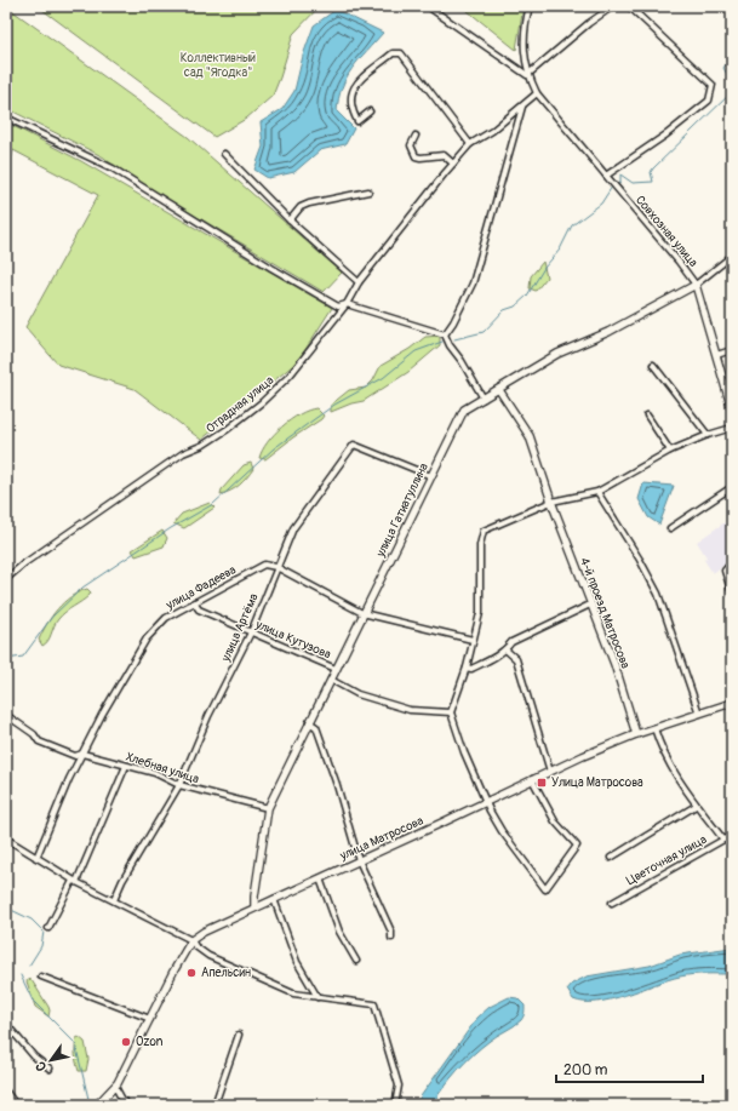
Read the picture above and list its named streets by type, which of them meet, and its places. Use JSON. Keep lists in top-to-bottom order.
{
  "streets": {
    "street": [
      "Совхозная улица",
      "Отрадная улица",
      "улица Гатиатуллина",
      "улица Фадеева",
      "4-й проезд Матросова",
      "улица Артёма",
      "улица Кутузова",
      "Хлебная улица",
      "улица Матросова",
      "Цветочная улица"
    ]
  },
  "crossings": [
    ["Совхозная улица", "Отрадная улица"],
    ["Совхозная улица", "улица Гатиатуллина"],
    ["улица Гатиатуллина", "4-й проезд Матросова"],
    ["улица Гатиатуллина", "улица Артёма"],
    ["улица Гатиатуллина", "улица Кутузова"],
    ["улица Гатиатуллина", "Хлебная улица"],
    ["улица Гатиатуллина", "улица Матросова"],
    ["улица Фадеева", "улица Артёма"],
    ["улица Фадеева", "улица Кутузова"],
    ["улица Фадеева", "Хлебная улица"],
    ["4-й проезд Матросова", "улица Матросова"],
    ["улица Артёма", "улица Кутузова"],
    ["улица Артёма", "Хлебная улица"]
  ],
  "parks": ["Коллективный сад \"Ягодка\""],
  "places": {
    "transit": ["Улица Матросова"],
    "other": ["Апельсин", "Ozon"]
  },
  "scale_bar": "200 m",
  "north": "bottom left"
}
